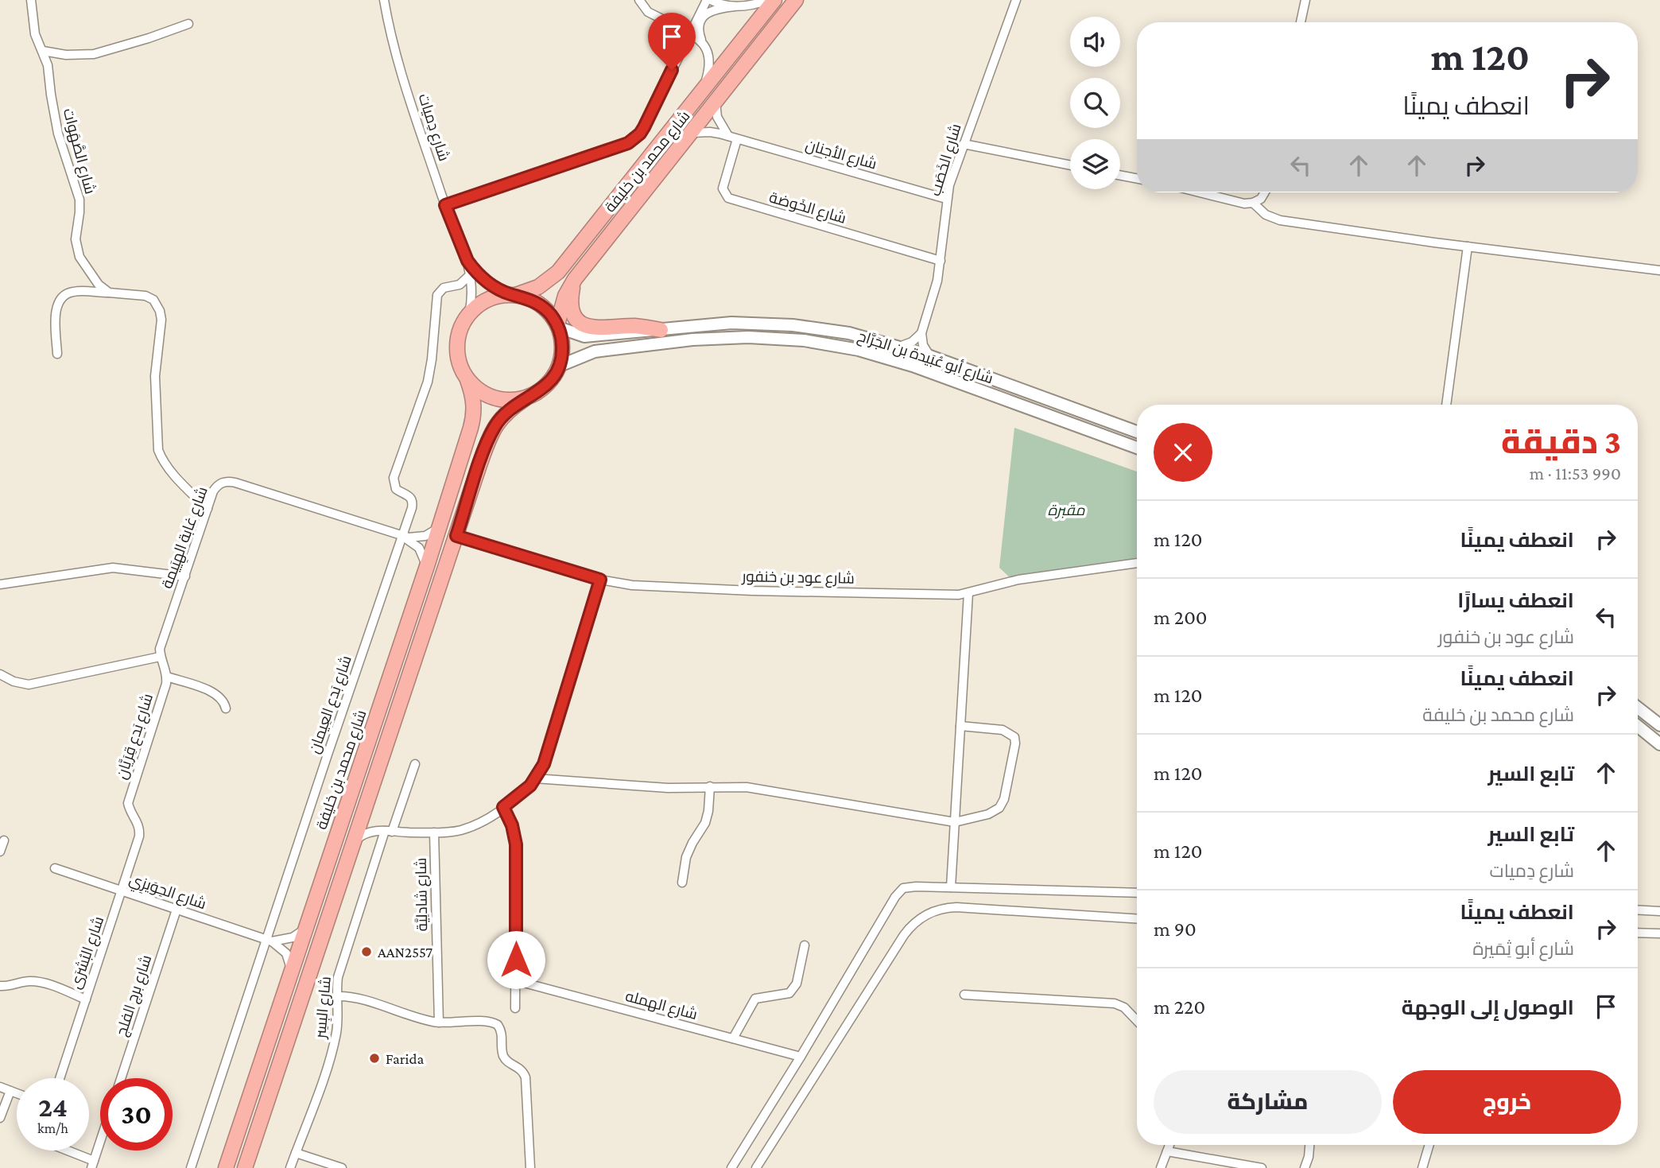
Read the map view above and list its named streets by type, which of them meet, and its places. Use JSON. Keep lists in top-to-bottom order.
{
  "streets": {
    "highway": ["شارع محمد بن خليفة"],
    "main road": ["شارع أبو عُبَيدة بن الجَرَّاح"],
    "street": [
      "شارع دِميات",
      "شارع الصَّهَوات",
      "شارع الأجنان",
      "شارع الخَصَب",
      "شارع الخَوضة",
      "شارع غابة الهِيَيمة",
      "شارع عود بن خنفور",
      "شارع بَدع العِيمان",
      "شارع بَدع قِرَيَّان",
      "شارع الحِوَيزِي",
      "شارع شادلِيَّة",
      "شارع البُشرَى",
      "شارع برج الفلج",
      "شارع الهمله",
      "شارع البِسِر"
    ]
  },
  "crossings": [
    ["شارع دِميات", "شارع محمد بن خليفة"],
    ["شارع دِميات", "شارع أبو عُبَيدة بن الجَرَّاح"],
    ["شارع دِميات", "شارع بَدع العِيمان"],
    ["شارع الأجنان", "شارع الخَصَب"],
    ["شارع الأجنان", "شارع محمد بن خليفة"],
    ["شارع الأجنان", "شارع الخَوضة"],
    ["شارع الخَصَب", "شارع الخَوضة"],
    ["شارع محمد بن خليفة", "شارع أبو عُبَيدة بن الجَرَّاح"],
    ["شارع محمد بن خليفة", "شارع غابة الهِيَيمة"],
    ["شارع غابة الهِيَيمة", "شارع بَدع العِيمان"],
    ["شارع بَدع العِيمان", "شارع الحِوَيزِي"],
    ["شارع بَدع قِرَيَّان", "شارع البُشرَى"],
    ["شارع الحِوَيزِي", "شارع البُشرَى"],
    ["شارع الحِوَيزِي", "شارع برج الفلج"]
  ],
  "parks": ["مقبرة"],
  "places": ["AAN2557", "Farida"],
  "page": {
    "turn": ["120 m", "انعطف يمينًا"],
    "heading": ["3 دقيقة", "990 m · 11:53"],
    "list": [
      {
        "name": "انعطف يمينًا",
        "value": "120 m"
      },
      {
        "name": "انعطف يسارًا",
        "note": "شارع عود بن خنفور",
        "value": "200 m"
      },
      {
        "name": "انعطف يمينًا",
        "note": "شارع محمد بن خليفة",
        "value": "120 m"
      },
      {
        "name": "تابع السير",
        "value": "120 m"
      },
      {
        "name": "تابع السير",
        "note": "شارع دِميات",
        "value": "120 m"
      },
      {
        "name": "انعطف يمينًا",
        "note": "شارع أبو ثِمَيرة",
        "value": "90 m"
      },
      {
        "name": "الوصول إلى الوجهة",
        "value": "220 m"
      }
    ],
    "buttons": ["خروج", "مشاركة"],
    "speed": "24 km/h",
    "limit": "30"
  }
}
